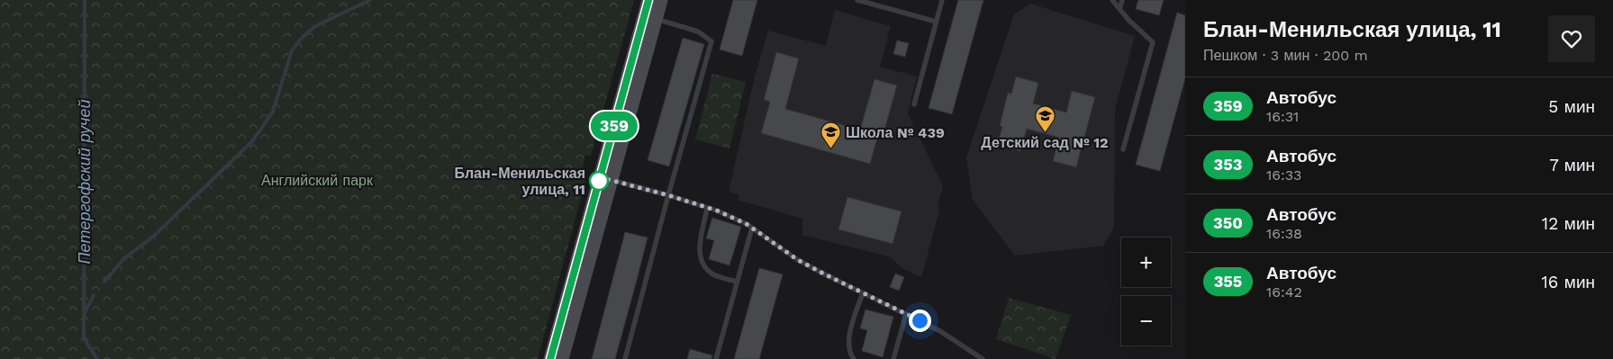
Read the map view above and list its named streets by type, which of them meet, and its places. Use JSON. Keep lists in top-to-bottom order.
{
  "water": ["Петергофский ручей"],
  "parks": ["Английский парк"],
  "places": {
    "school or university": ["Детский сад № 12", "Школа № 439"],
    "other": ["Блан-Менильская улица, 11"]
  },
  "lines": ["bus line 359"],
  "page": {
    "on_map": "359",
    "heading": ["Блан-Менильская улица, 11", "Пешком · 3 мин · 200 m"],
    "list": [
      {
        "mark": "359",
        "name": "Автобус",
        "note": "16:31",
        "value": "5 мин"
      },
      {
        "mark": "353",
        "name": "Автобус",
        "note": "16:33",
        "value": "7 мин"
      },
      {
        "mark": "350",
        "name": "Автобус",
        "note": "16:38",
        "value": "12 мин"
      },
      {
        "mark": "355",
        "name": "Автобус",
        "note": "16:42",
        "value": "16 мин"
      }
    ],
    "map_buttons": ["+", "−"]
  }
}
